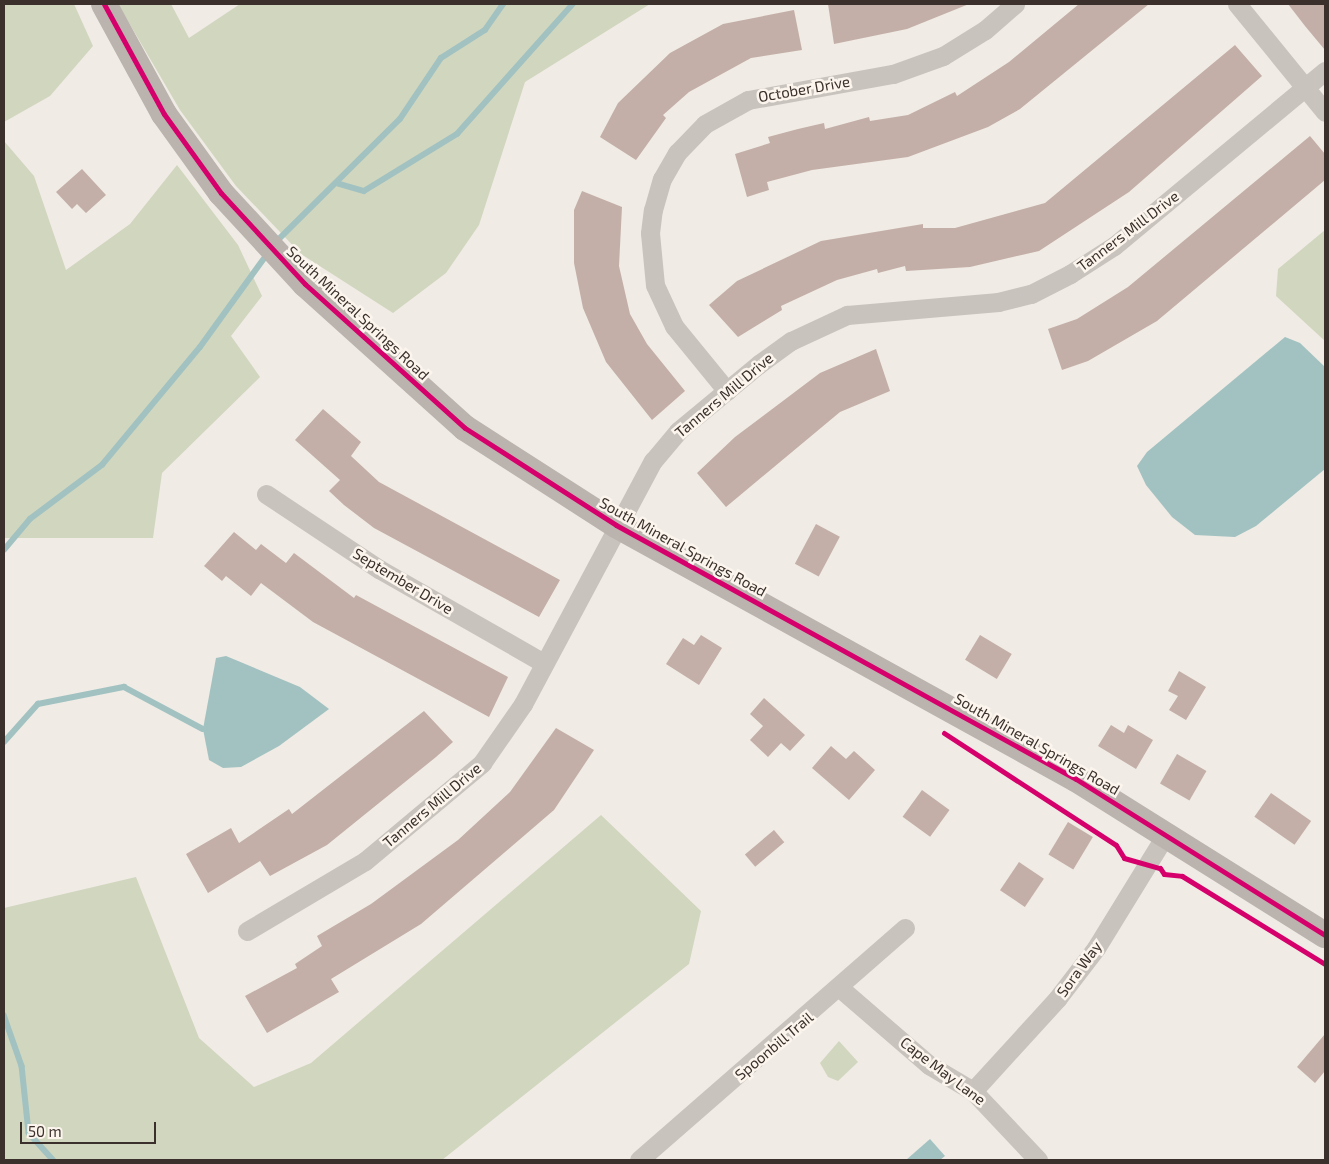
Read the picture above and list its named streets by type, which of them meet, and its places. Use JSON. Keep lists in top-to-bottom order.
{
  "streets": {
    "street": [
      "October Drive",
      "Tanners Mill Drive",
      "South Mineral Springs Road",
      "September Drive",
      "Sora Way",
      "Spoonbill Trail",
      "Cape May Lane"
    ]
  },
  "crossings": [
    ["October Drive", "Tanners Mill Drive"],
    ["Tanners Mill Drive", "South Mineral Springs Road"],
    ["Tanners Mill Drive", "September Drive"],
    ["South Mineral Springs Road", "Sora Way"],
    ["Sora Way", "Cape May Lane"],
    ["Spoonbill Trail", "Cape May Lane"]
  ],
  "scale_bar": "50 m"
}
